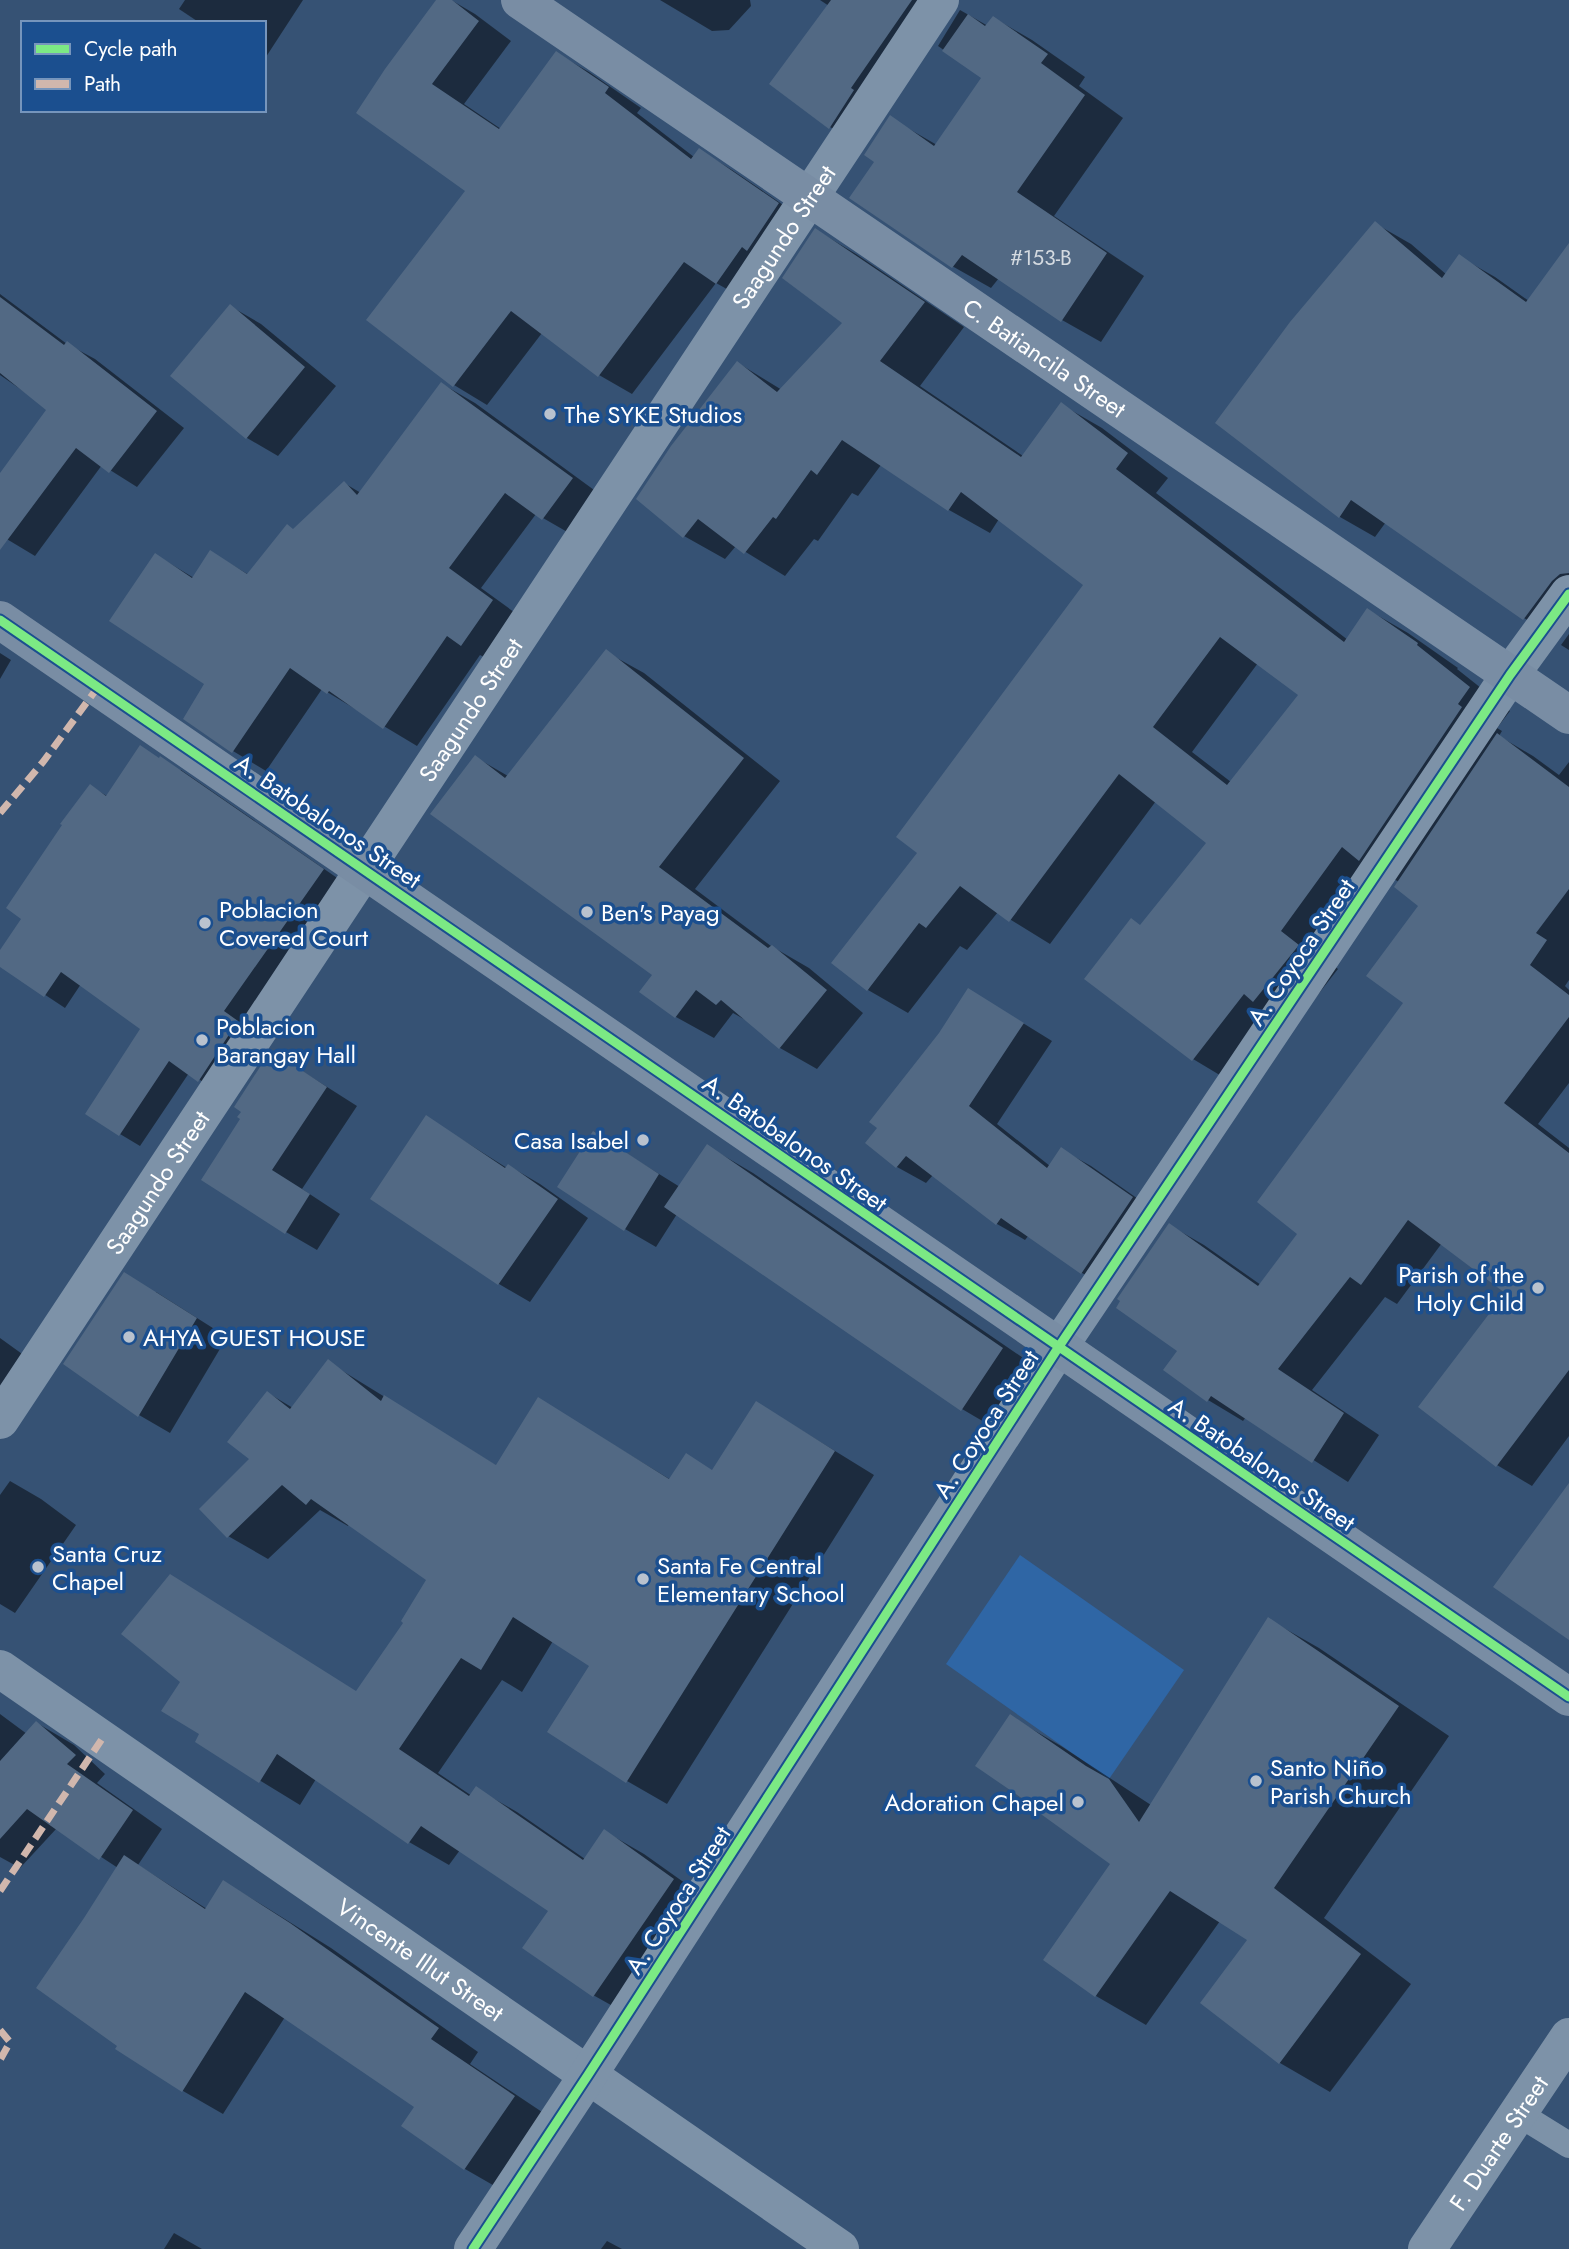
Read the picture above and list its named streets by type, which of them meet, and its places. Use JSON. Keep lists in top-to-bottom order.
{
  "streets": {
    "street": [
      "Saagundo Street",
      "C. Batiancila Street",
      "A. Batobalonos Street",
      "A. Coyoca Street",
      "Vincente Illut Street",
      "F. Duarte Street"
    ]
  },
  "crossings": [
    ["Saagundo Street", "C. Batiancila Street"],
    ["Saagundo Street", "A. Batobalonos Street"],
    ["C. Batiancila Street", "A. Coyoca Street"],
    ["A. Batobalonos Street", "A. Coyoca Street"],
    ["A. Coyoca Street", "Vincente Illut Street"]
  ],
  "places": [
    "The SYKE Studios",
    "Ben's Payag",
    "Poblacion Covered Court",
    "Poblacion Barangay Hall",
    "Casa Isabel",
    "Parish of the Holy Child",
    "AHYA GUEST HOUSE",
    "Santa Cruz Chapel",
    "Santa Fe Central Elementary School",
    "Santo Niño Parish Church",
    "Adoration Chapel"
  ],
  "house_numbers": ["#153-B"],
  "legend": ["Cycle path", "Path"]
}
